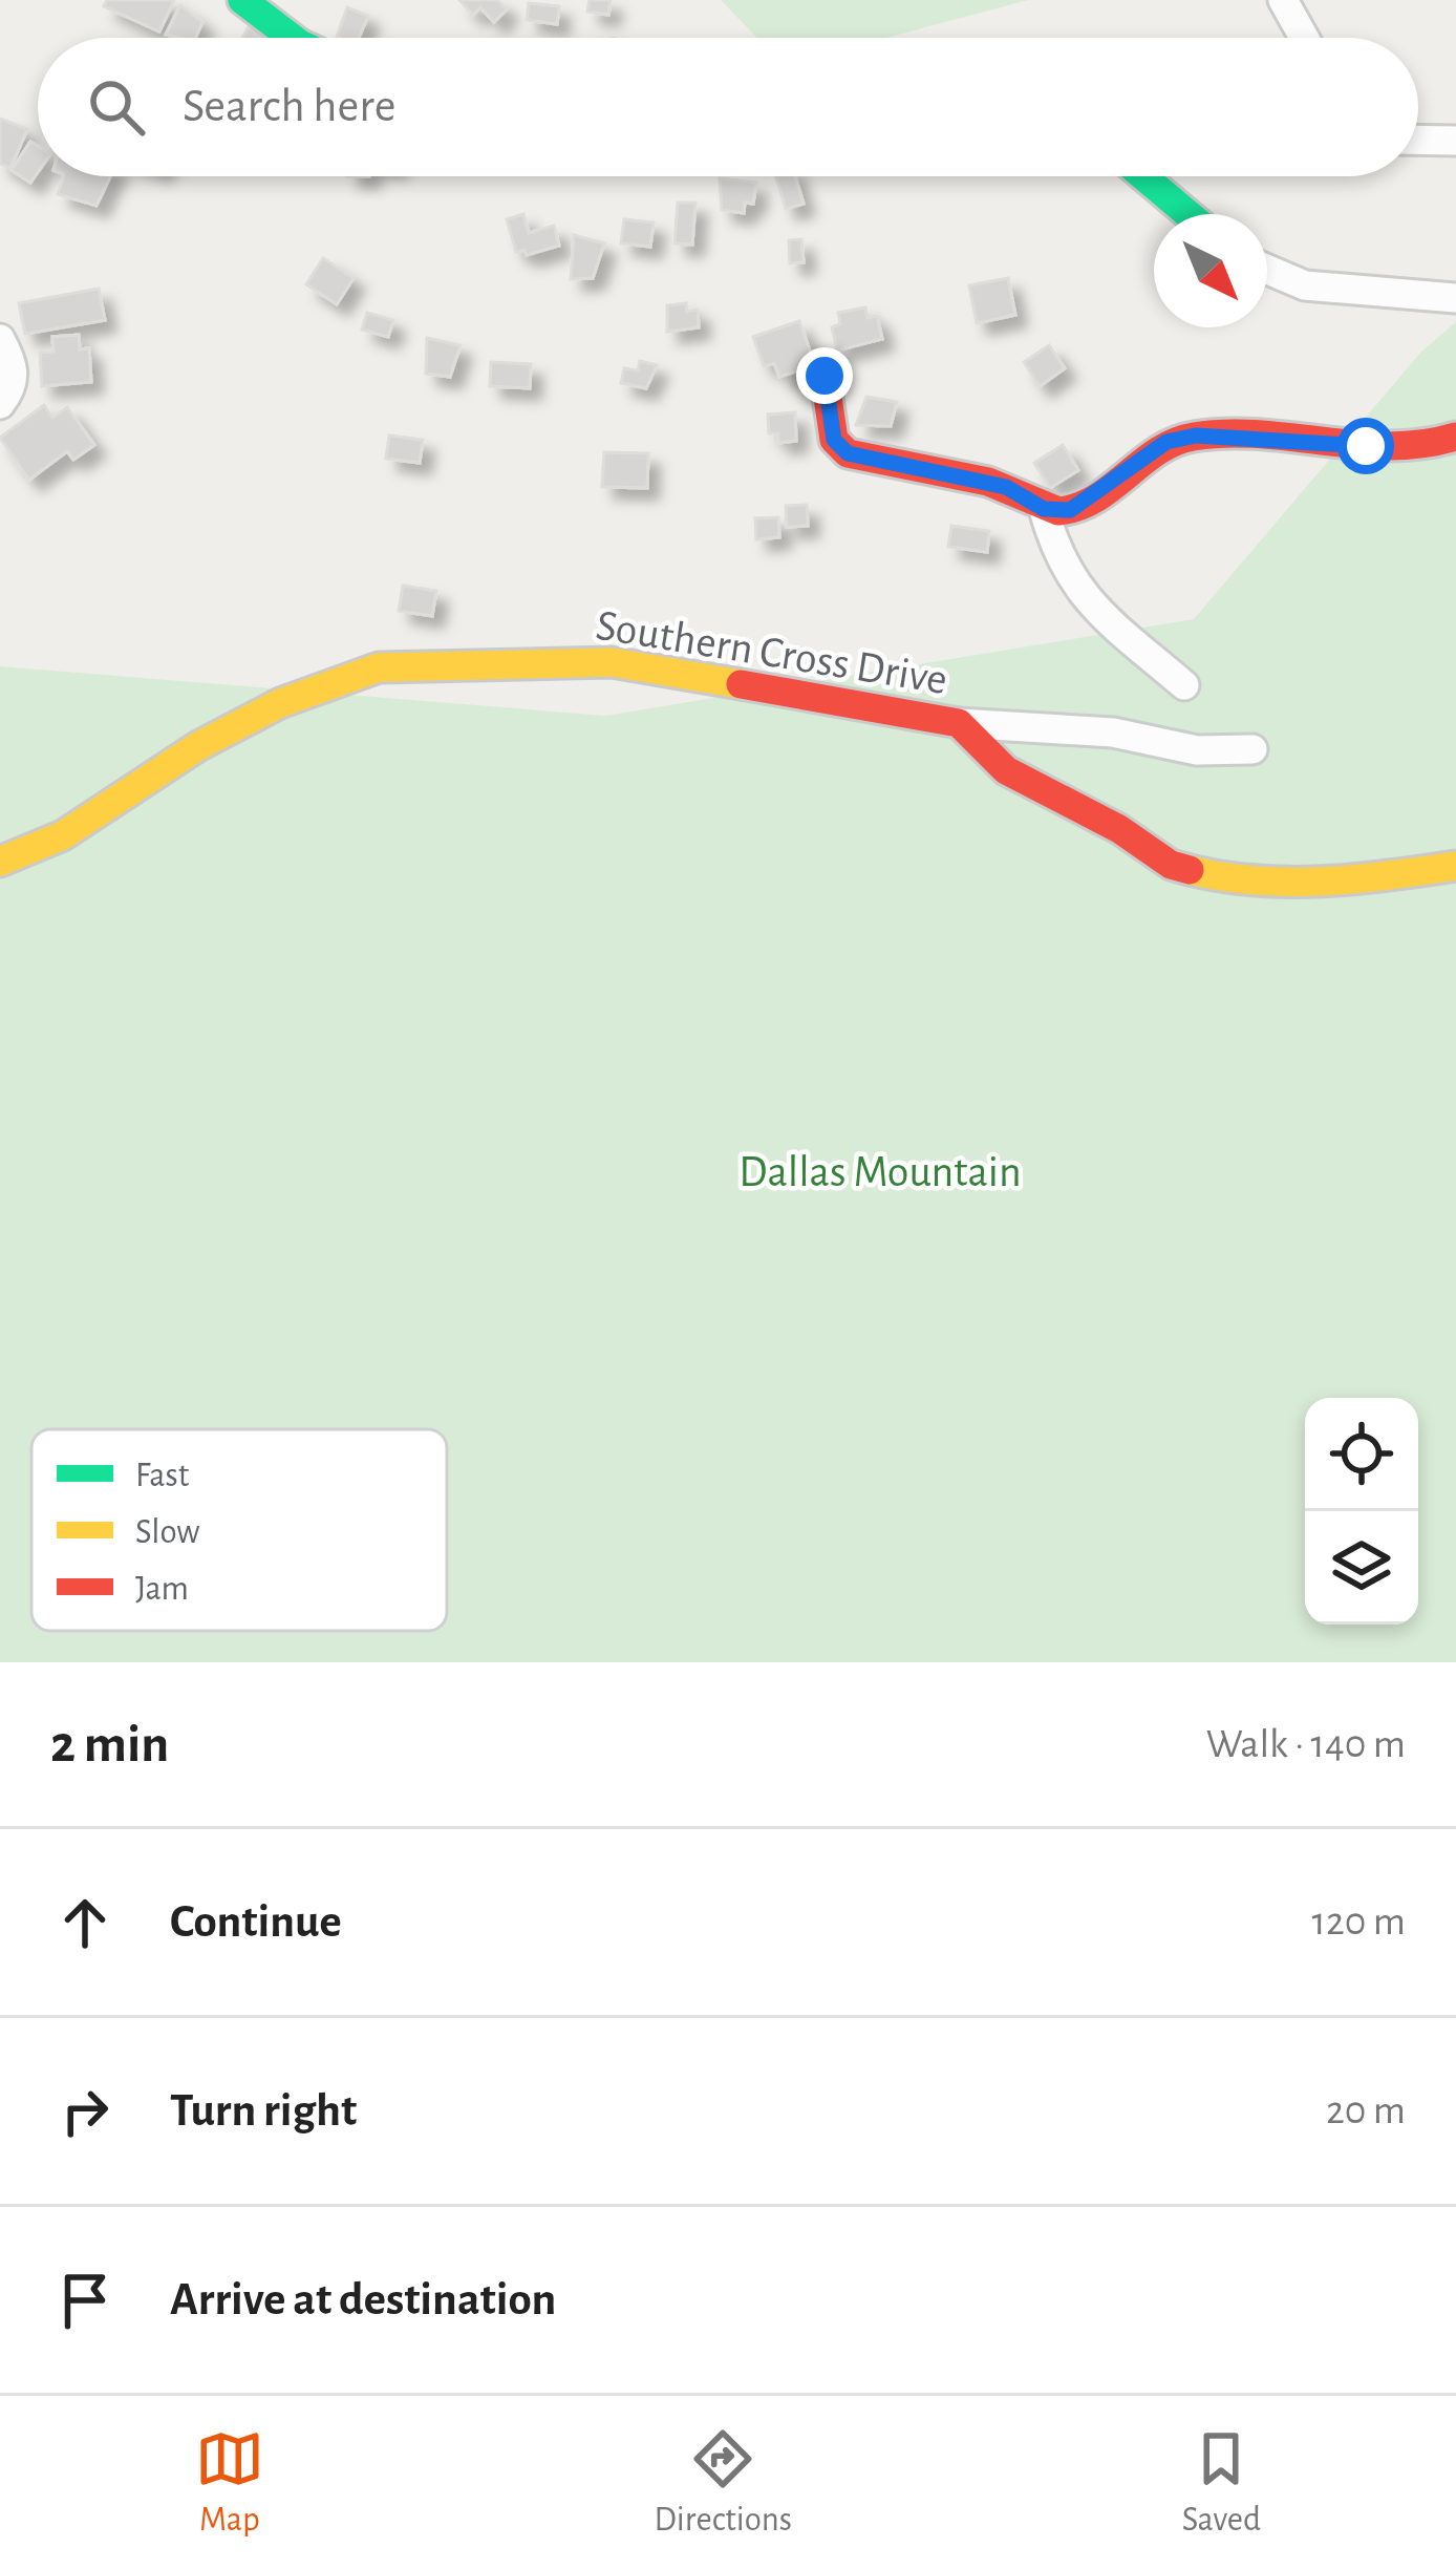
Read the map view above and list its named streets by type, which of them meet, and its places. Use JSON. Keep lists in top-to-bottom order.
{
  "streets": {
    "street": ["Southern Cross Drive"]
  },
  "parks": ["Dallas Mountain"],
  "legend": ["Fast", "Slow", "Jam"],
  "north": "bottom right",
  "page": {
    "search": "Search here",
    "heading": ["2 min", "Walk · 140 m"],
    "list": [
      ["Continue", "120 m"],
      ["Turn right", "20 m"],
      "Arrive at destination"
    ],
    "nav": ["Map", "Directions", "Saved"]
  }
}
